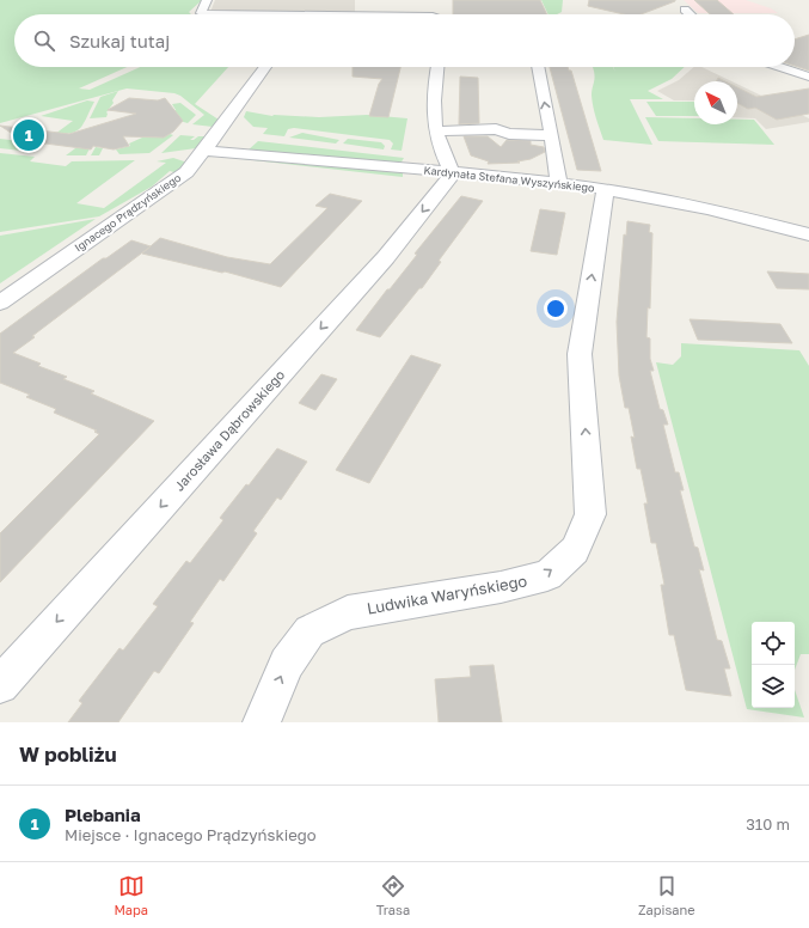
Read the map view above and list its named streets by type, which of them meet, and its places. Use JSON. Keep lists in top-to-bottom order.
{
  "streets": {
    "street": [
      "Kardynała Stefana Wyszyńskiego",
      "Ignacego Prądzyńskiego",
      "Jarosława Dąbrowskiego",
      "Ludwika Waryńskiego"
    ]
  },
  "crossings": [
    ["Kardynała Stefana Wyszyńskiego", "Ignacego Prądzyńskiego"],
    ["Kardynała Stefana Wyszyńskiego", "Jarosława Dąbrowskiego"],
    ["Kardynała Stefana Wyszyńskiego", "Ludwika Waryńskiego"]
  ],
  "one_way": ["Jarosława Dąbrowskiego", "Ludwika Waryńskiego"],
  "north": "top left",
  "page": {
    "search": "Szukaj tutaj",
    "pins": "1",
    "heading": "W pobliżu",
    "list": [
      {
        "mark": "1",
        "name": "Plebania",
        "note": "Miejsce · Ignacego Prądzyńskiego",
        "value": "310 m"
      }
    ],
    "nav": ["Mapa", "Trasa", "Zapisane"]
  }
}
